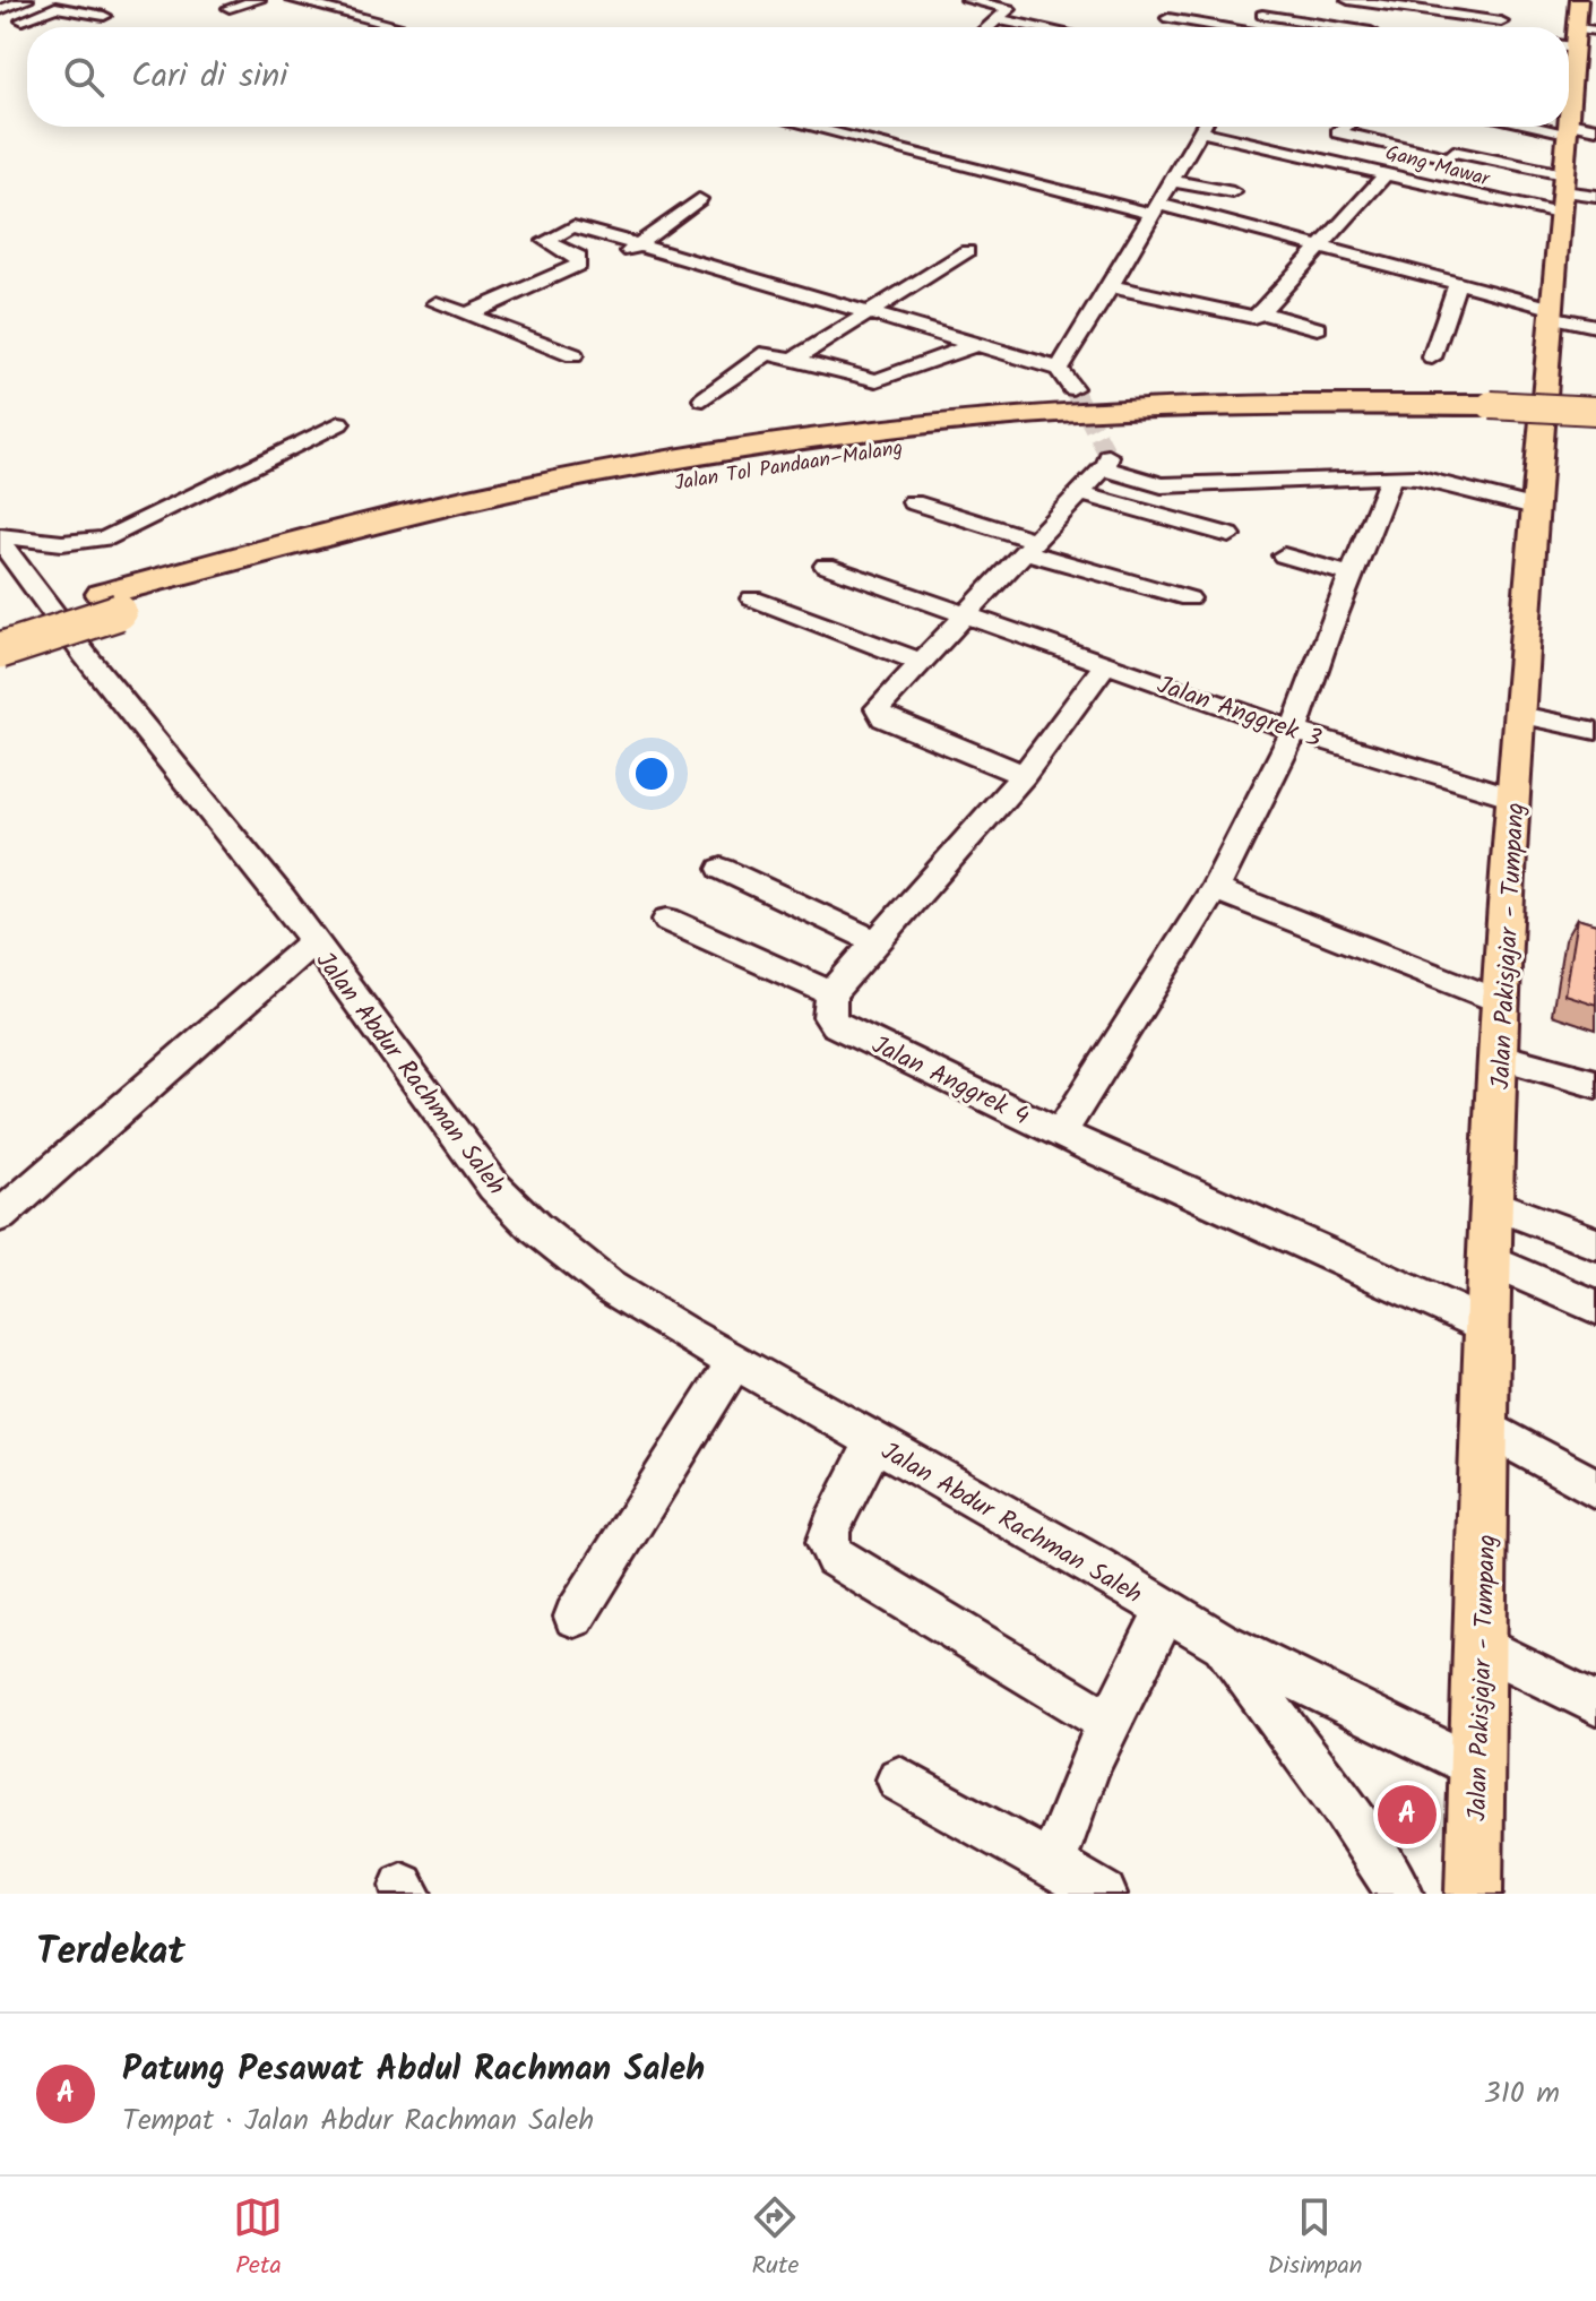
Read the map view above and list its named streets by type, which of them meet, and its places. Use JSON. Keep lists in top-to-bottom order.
{
  "streets": {
    "highway": ["Jalan Tol Pandaan–Malang"],
    "main road": ["Jalan Pakisjajar - Tumpang"],
    "street": [
      "Gang Mawar",
      "Jalan Anggrek 3",
      "Jalan Abdur Rachman Saleh",
      "Jalan Anggrek 4"
    ]
  },
  "crossings": [
    ["Gang Mawar", "Jalan Pakisjajar - Tumpang"],
    ["Jalan Anggrek 3", "Jalan Pakisjajar - Tumpang"],
    ["Jalan Pakisjajar - Tumpang", "Jalan Abdur Rachman Saleh"],
    ["Jalan Pakisjajar - Tumpang", "Jalan Anggrek 4"]
  ],
  "page": {
    "search": "Cari di sini",
    "pins": "A",
    "heading": "Terdekat",
    "list": [
      {
        "mark": "A",
        "name": "Patung Pesawat Abdul Rachman Saleh",
        "note": "Tempat · Jalan Abdur Rachman Saleh",
        "value": "310 m"
      }
    ],
    "nav": ["Peta", "Rute", "Disimpan"]
  }
}
